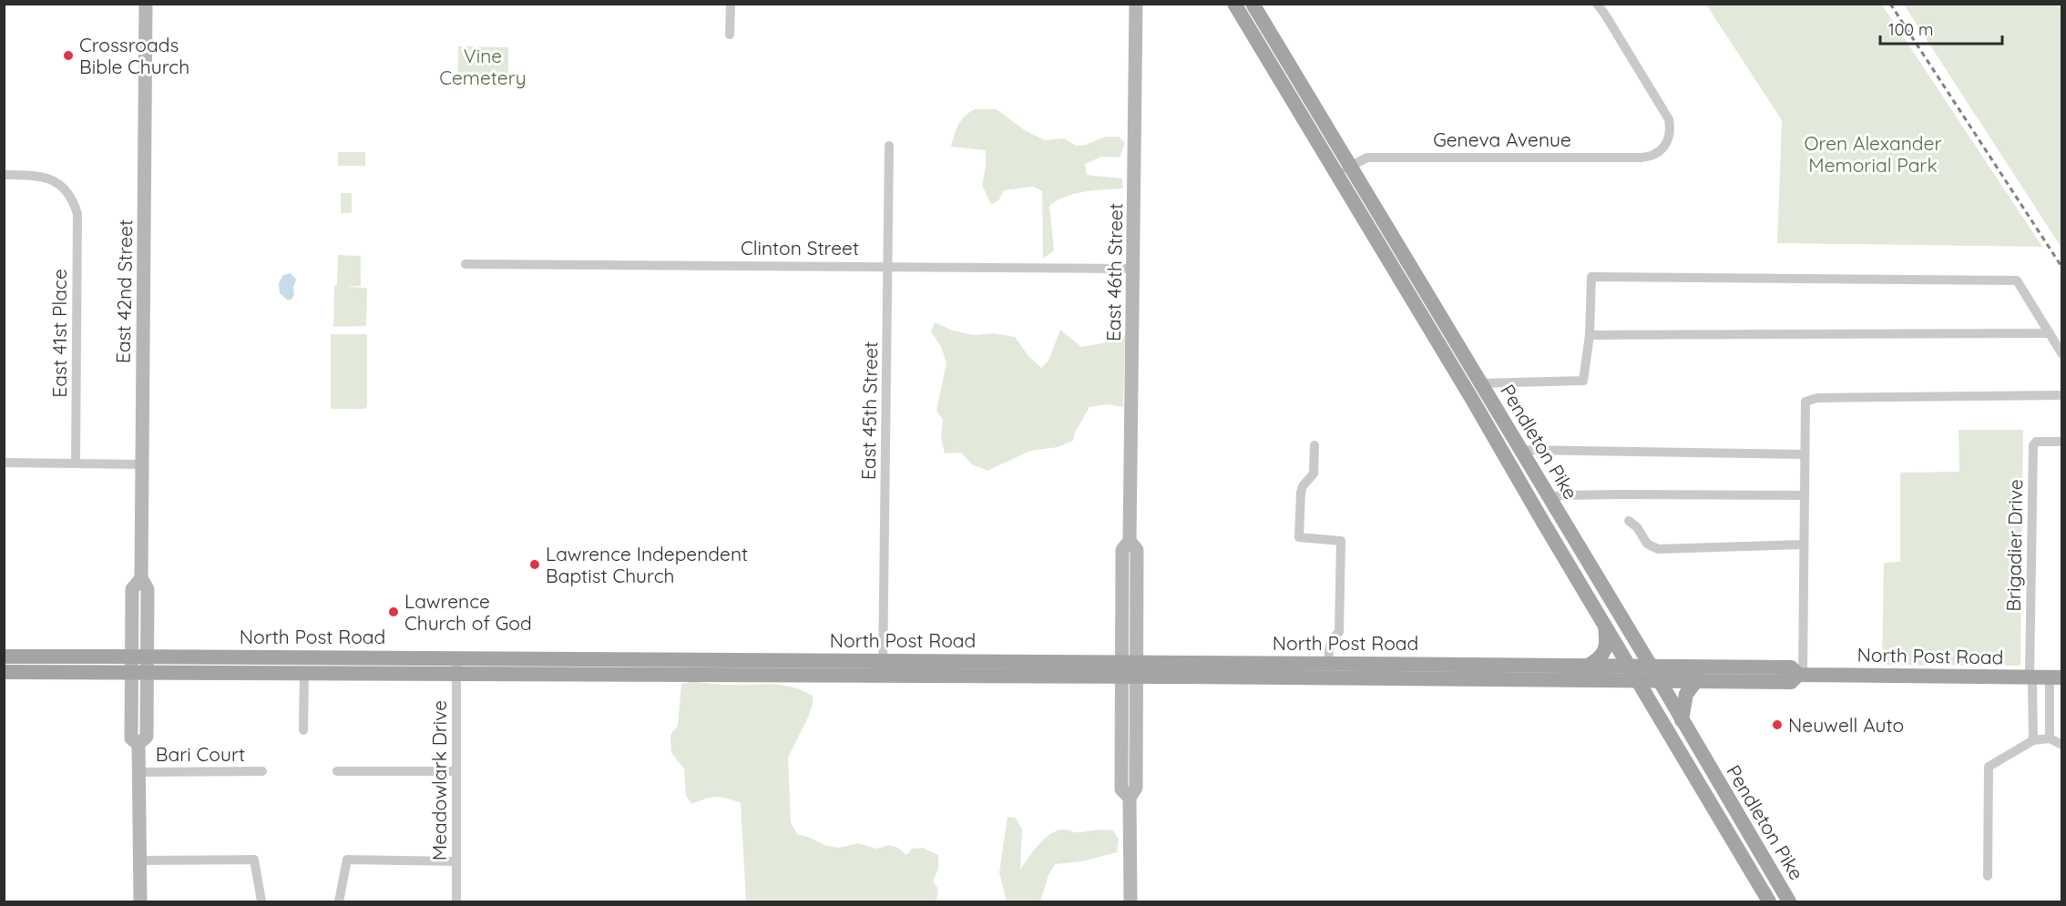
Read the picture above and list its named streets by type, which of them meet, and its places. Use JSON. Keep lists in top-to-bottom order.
{
  "streets": {
    "main road": ["Pendleton Pike", "North Post Road"],
    "street": [
      "Geneva Avenue",
      "Clinton Street",
      "East 46th Street",
      "East 42nd Street",
      "East 41st Place",
      "East 45th Street",
      "Brigadier Drive",
      "Bari Court",
      "Meadowlark Drive"
    ]
  },
  "crossings": [
    ["Geneva Avenue", "Pendleton Pike"],
    ["Clinton Street", "East 46th Street"],
    ["Clinton Street", "East 45th Street"],
    ["East 46th Street", "North Post Road"],
    ["East 42nd Street", "North Post Road"],
    ["East 42nd Street", "Bari Court"],
    ["East 45th Street", "North Post Road"],
    ["Pendleton Pike", "North Post Road"],
    ["Brigadier Drive", "North Post Road"],
    ["North Post Road", "Meadowlark Drive"]
  ],
  "parks": ["Vine Cemetery", "Oren Alexander Memorial Park"],
  "places": [
    "Crossroads Bible Church",
    "Lawrence Independent Baptist Church",
    "Lawrence Church of God",
    "Neuwell Auto"
  ],
  "scale_bar": "100 m"
}
